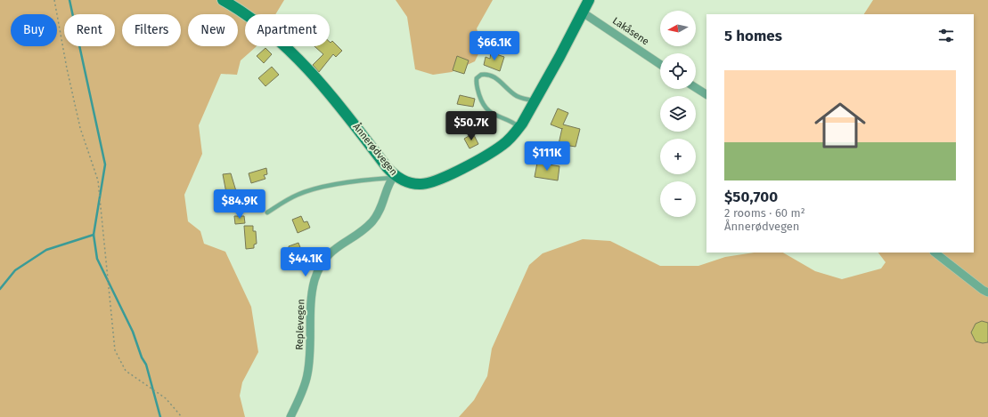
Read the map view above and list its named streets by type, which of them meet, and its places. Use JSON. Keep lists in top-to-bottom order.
{
  "streets": {
    "main road": ["Ånnerødvegen"],
    "street": ["Lakåsene", "Replevegen"]
  },
  "crossings": [
    ["Lakåsene", "Ånnerødvegen"],
    ["Ånnerødvegen", "Replevegen"]
  ],
  "north": "left",
  "page": {
    "map_buttons": ["+", "−"],
    "chip": [
      "Buy",
      "Rent",
      "Filters",
      "New",
      "Apartment"
    ],
    "heading": "5 homes",
    "price": [
      "$66.1K",
      "$50.7K",
      "$111K",
      "$84.9K",
      "$44.1K"
    ],
    "list": [
      {
        "name": "$50,700",
        "note": "2 rooms · 60 m² · Ånnerødvegen"
      }
    ]
  }
}
